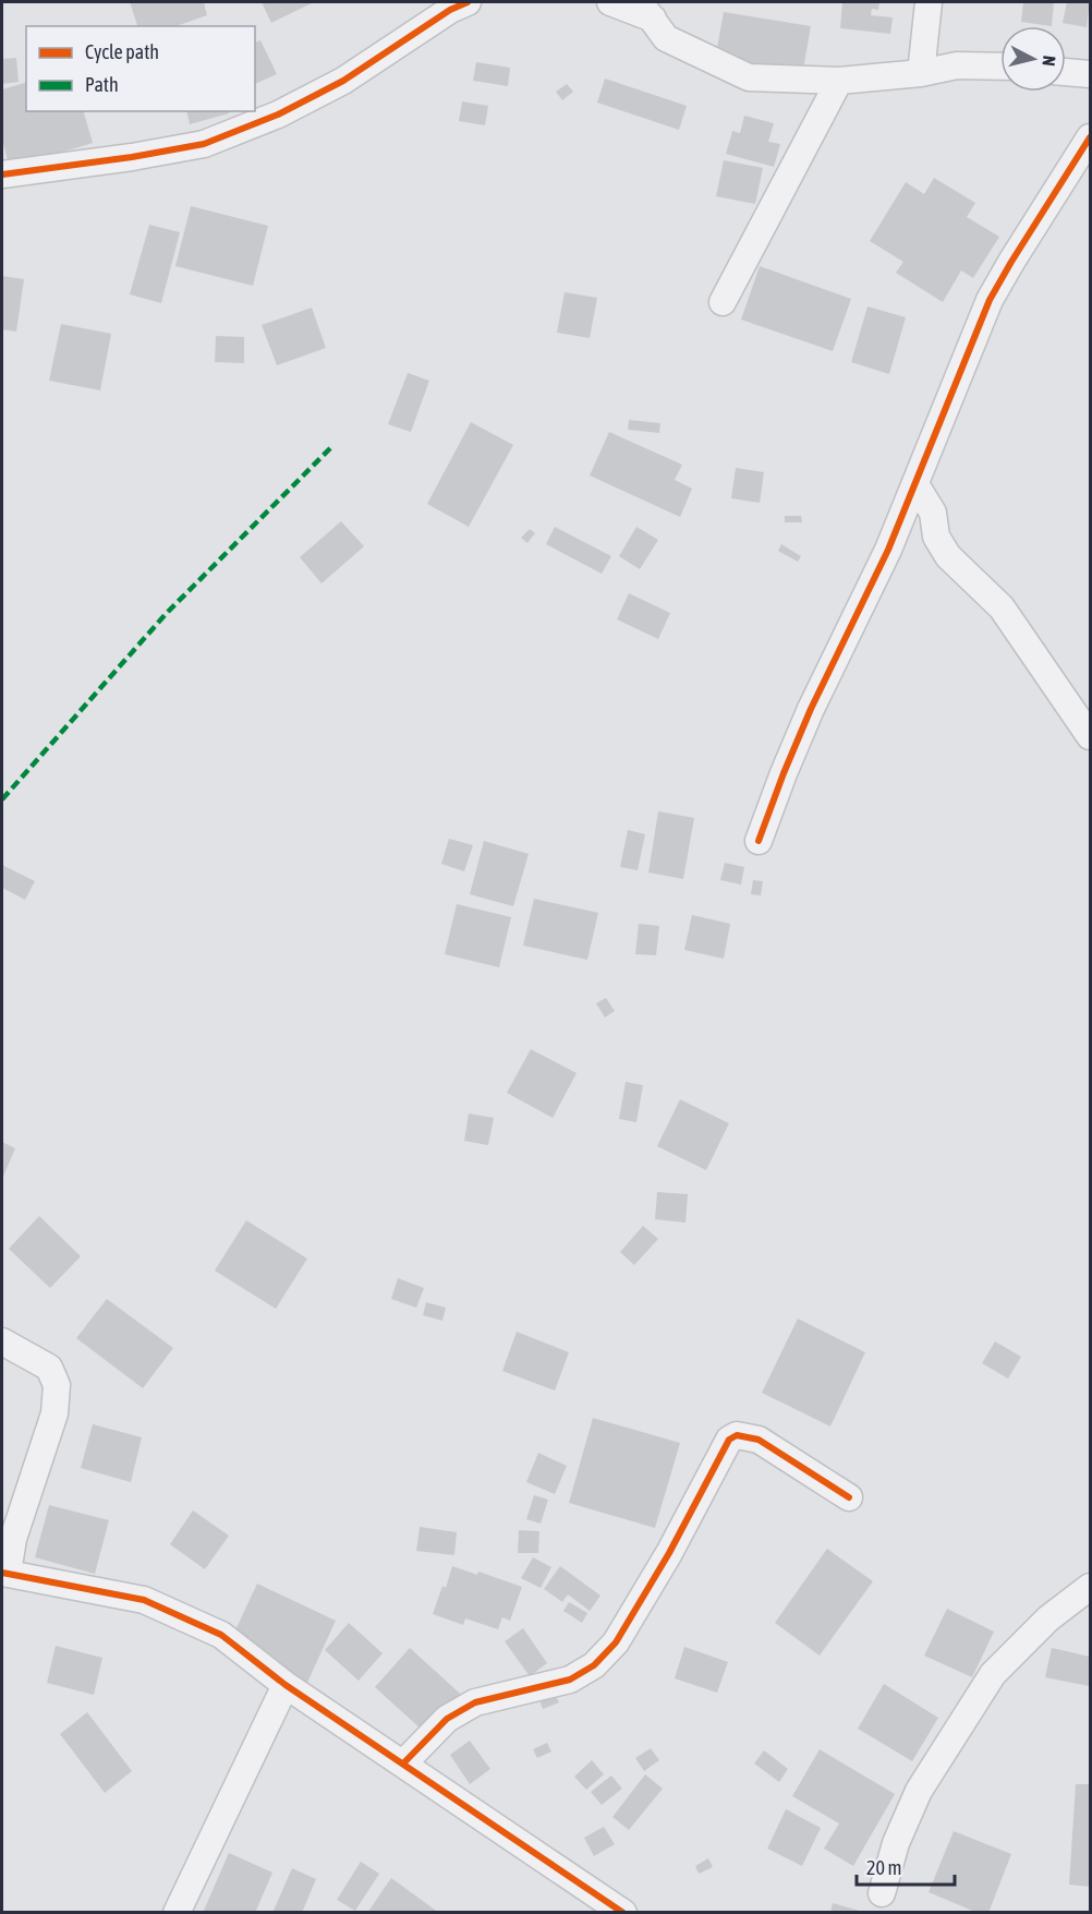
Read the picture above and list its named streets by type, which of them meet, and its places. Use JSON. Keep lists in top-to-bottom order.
{
  "legend": ["Cycle path", "Path"],
  "scale_bar": "20 m",
  "north": "right"
}
